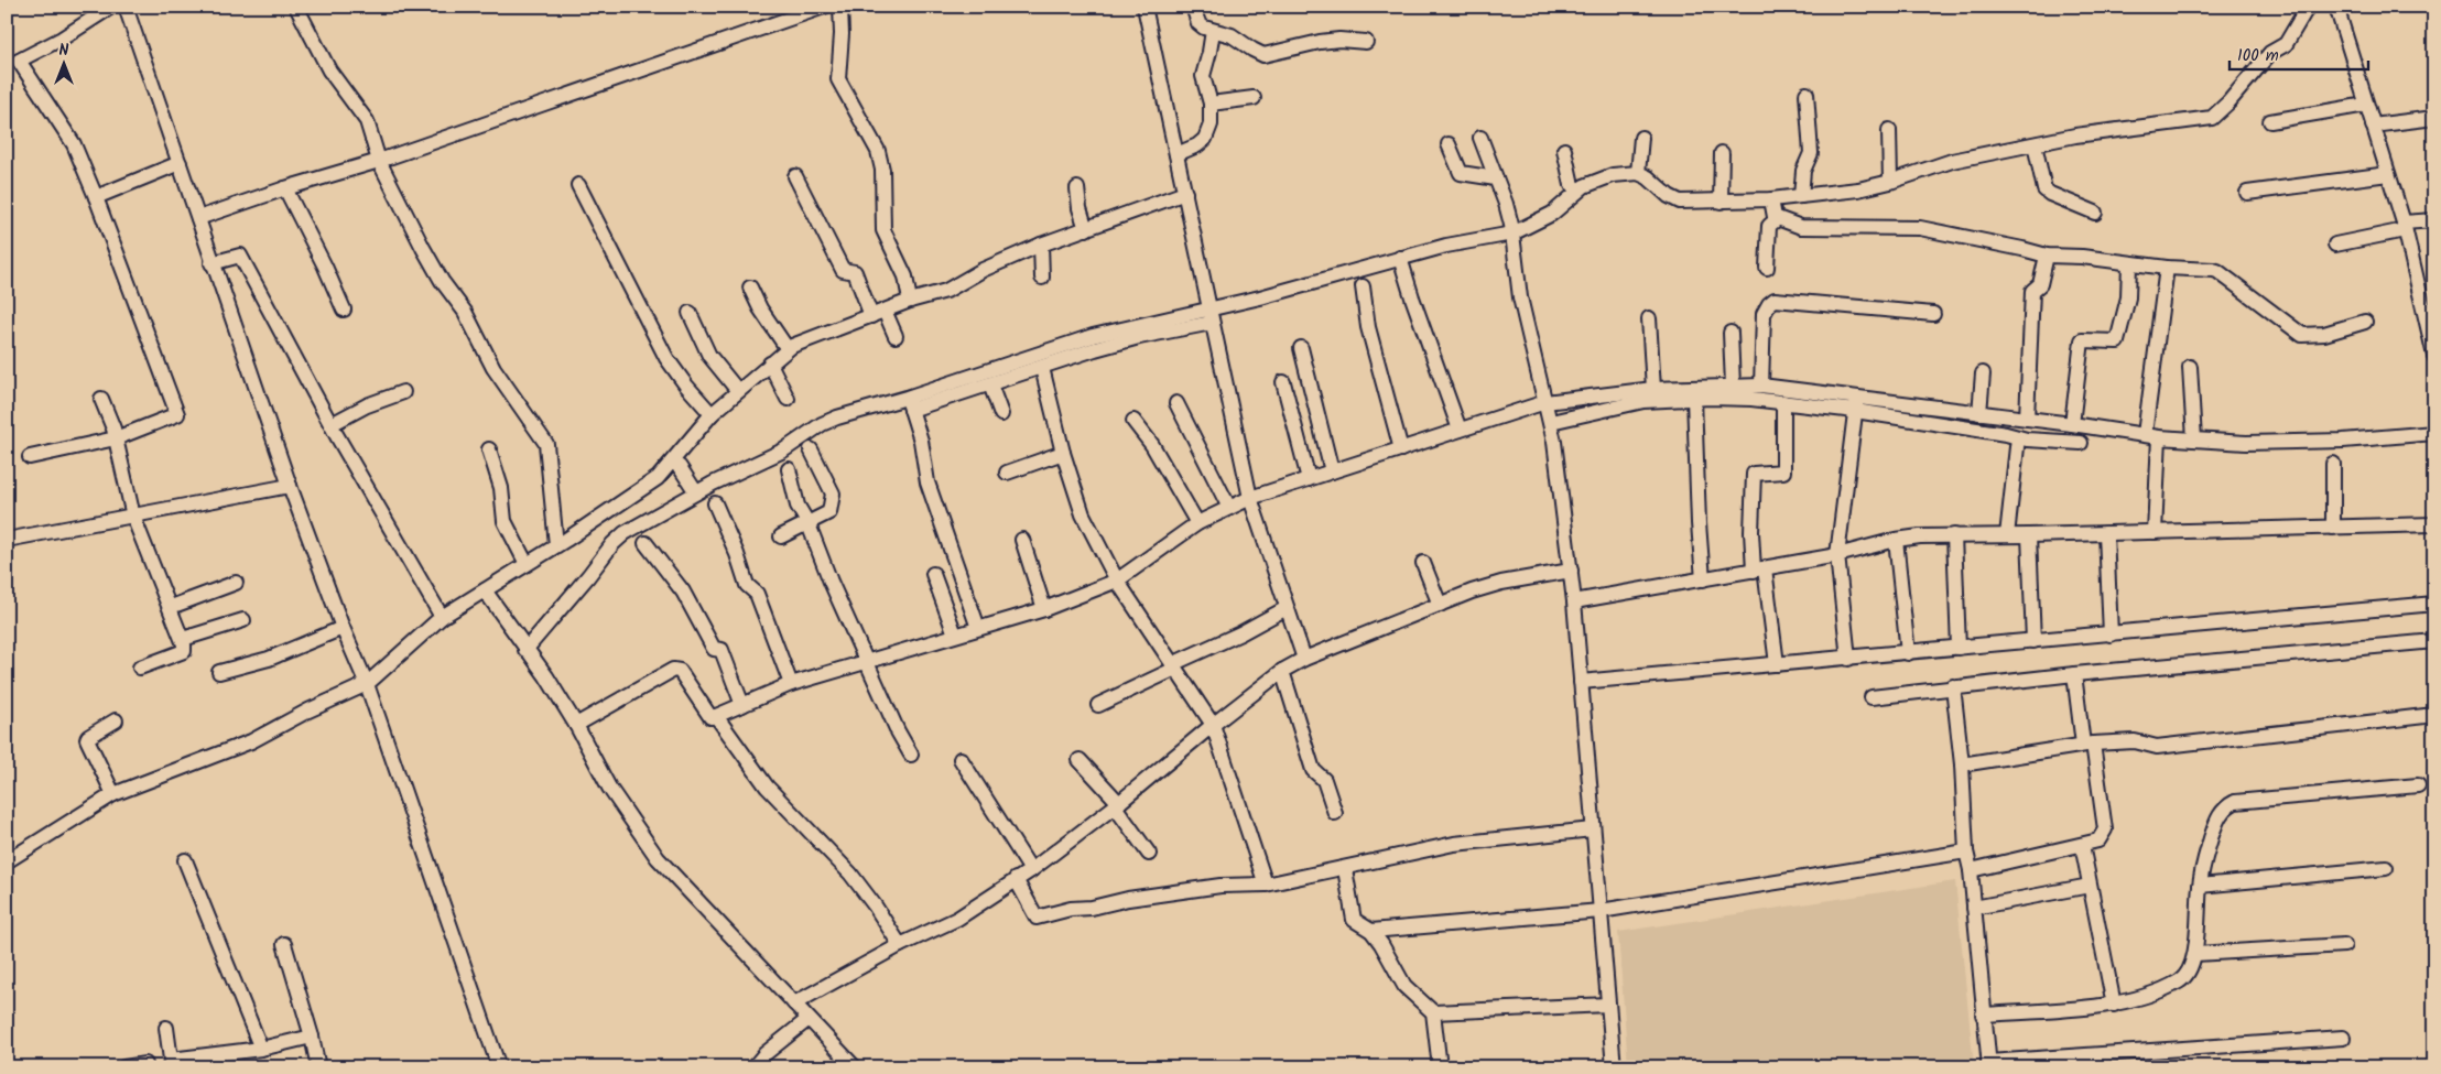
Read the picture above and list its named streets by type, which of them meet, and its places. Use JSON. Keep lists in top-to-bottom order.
{
  "scale_bar": "100 m",
  "north": "top"
}
